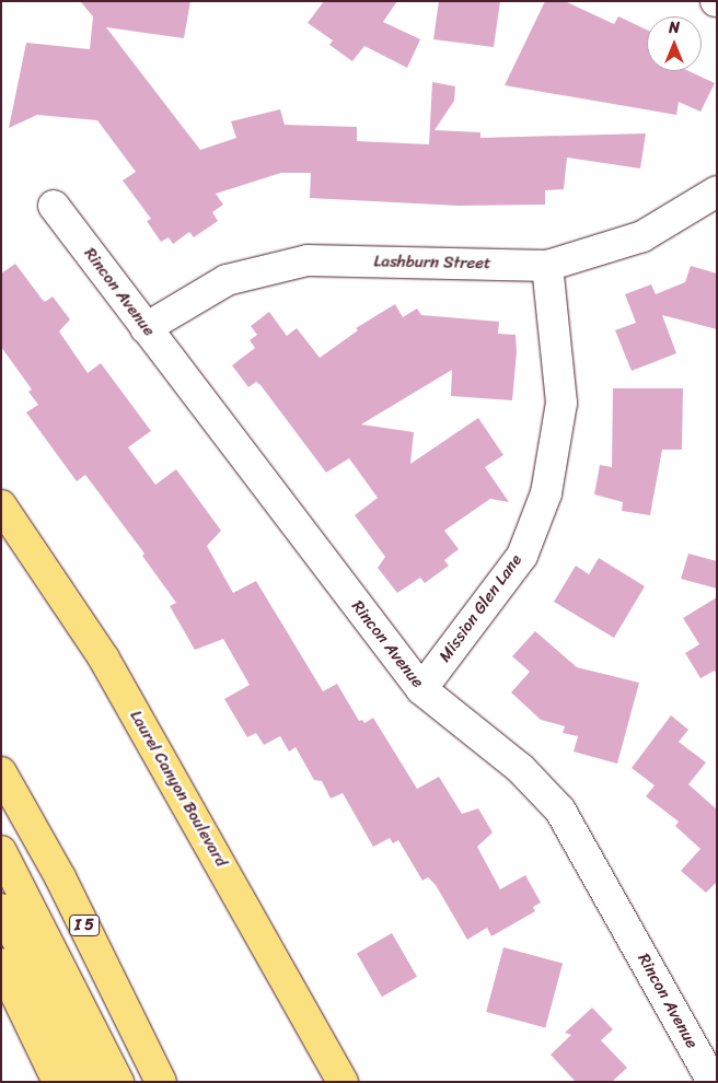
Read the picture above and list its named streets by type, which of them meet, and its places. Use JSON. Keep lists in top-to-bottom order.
{
  "streets": {
    "main road": ["Laurel Canyon Boulevard", "I 5"],
    "street": ["Lashburn Street", "Rincon Avenue", "Mission Glen Lane"]
  },
  "crossings": [
    ["Lashburn Street", "Rincon Avenue"],
    ["Lashburn Street", "Mission Glen Lane"],
    ["Rincon Avenue", "Mission Glen Lane"]
  ],
  "north": "top"
}
